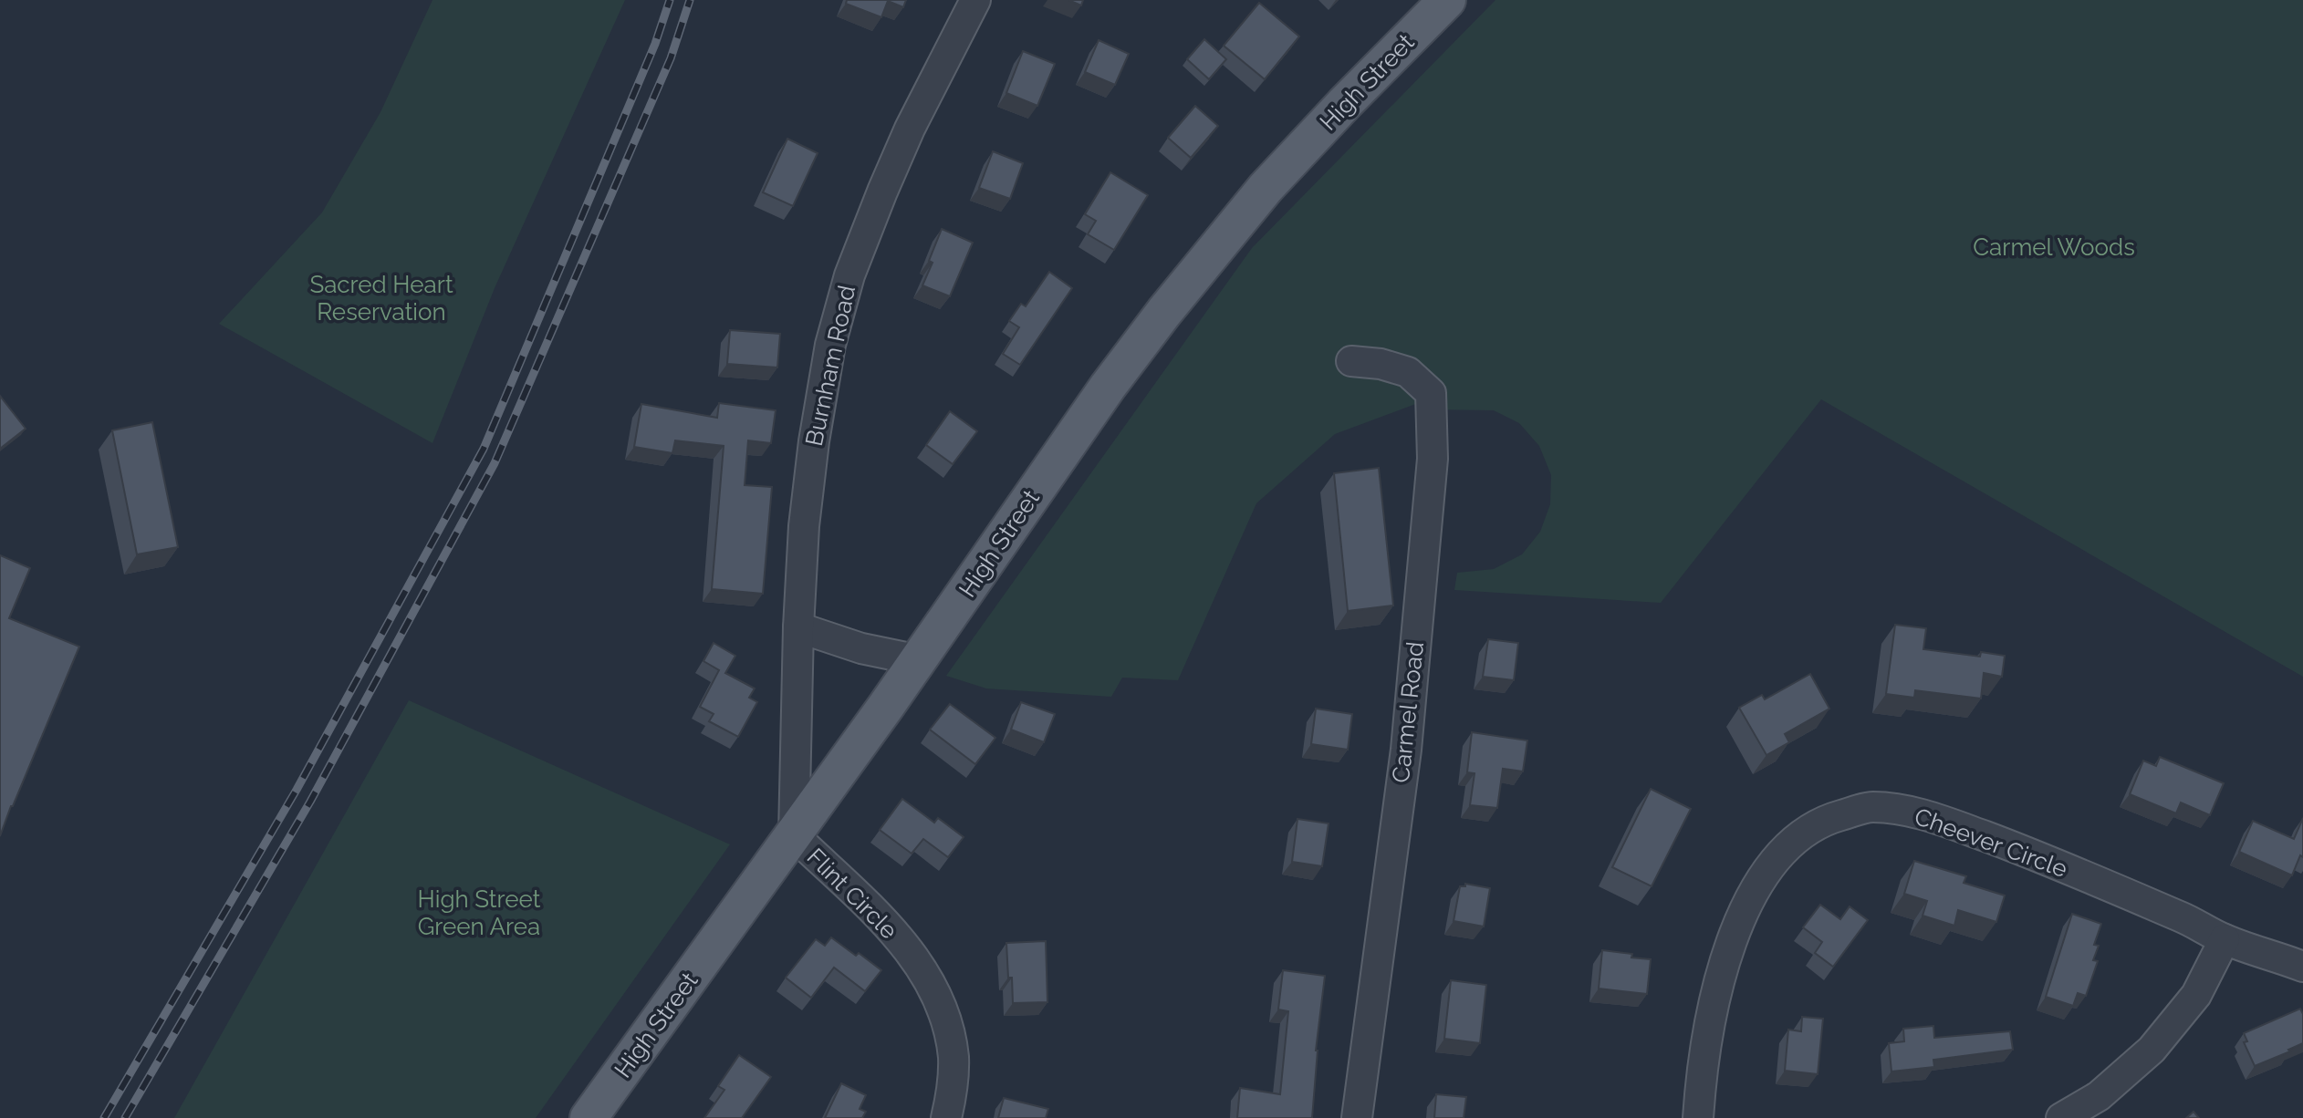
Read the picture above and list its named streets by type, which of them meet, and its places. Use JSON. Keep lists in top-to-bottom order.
{
  "streets": {
    "main road": ["High Street"],
    "street": [
      "Burnham Road",
      "Carmel Road",
      "Cheever Circle",
      "Flint Circle"
    ]
  },
  "crossings": [
    ["High Street", "Burnham Road"],
    ["High Street", "Flint Circle"],
    ["Burnham Road", "Flint Circle"]
  ],
  "parks": ["Carmel Woods", "Sacred Heart Reservation", "High Street Green Area"]
}
